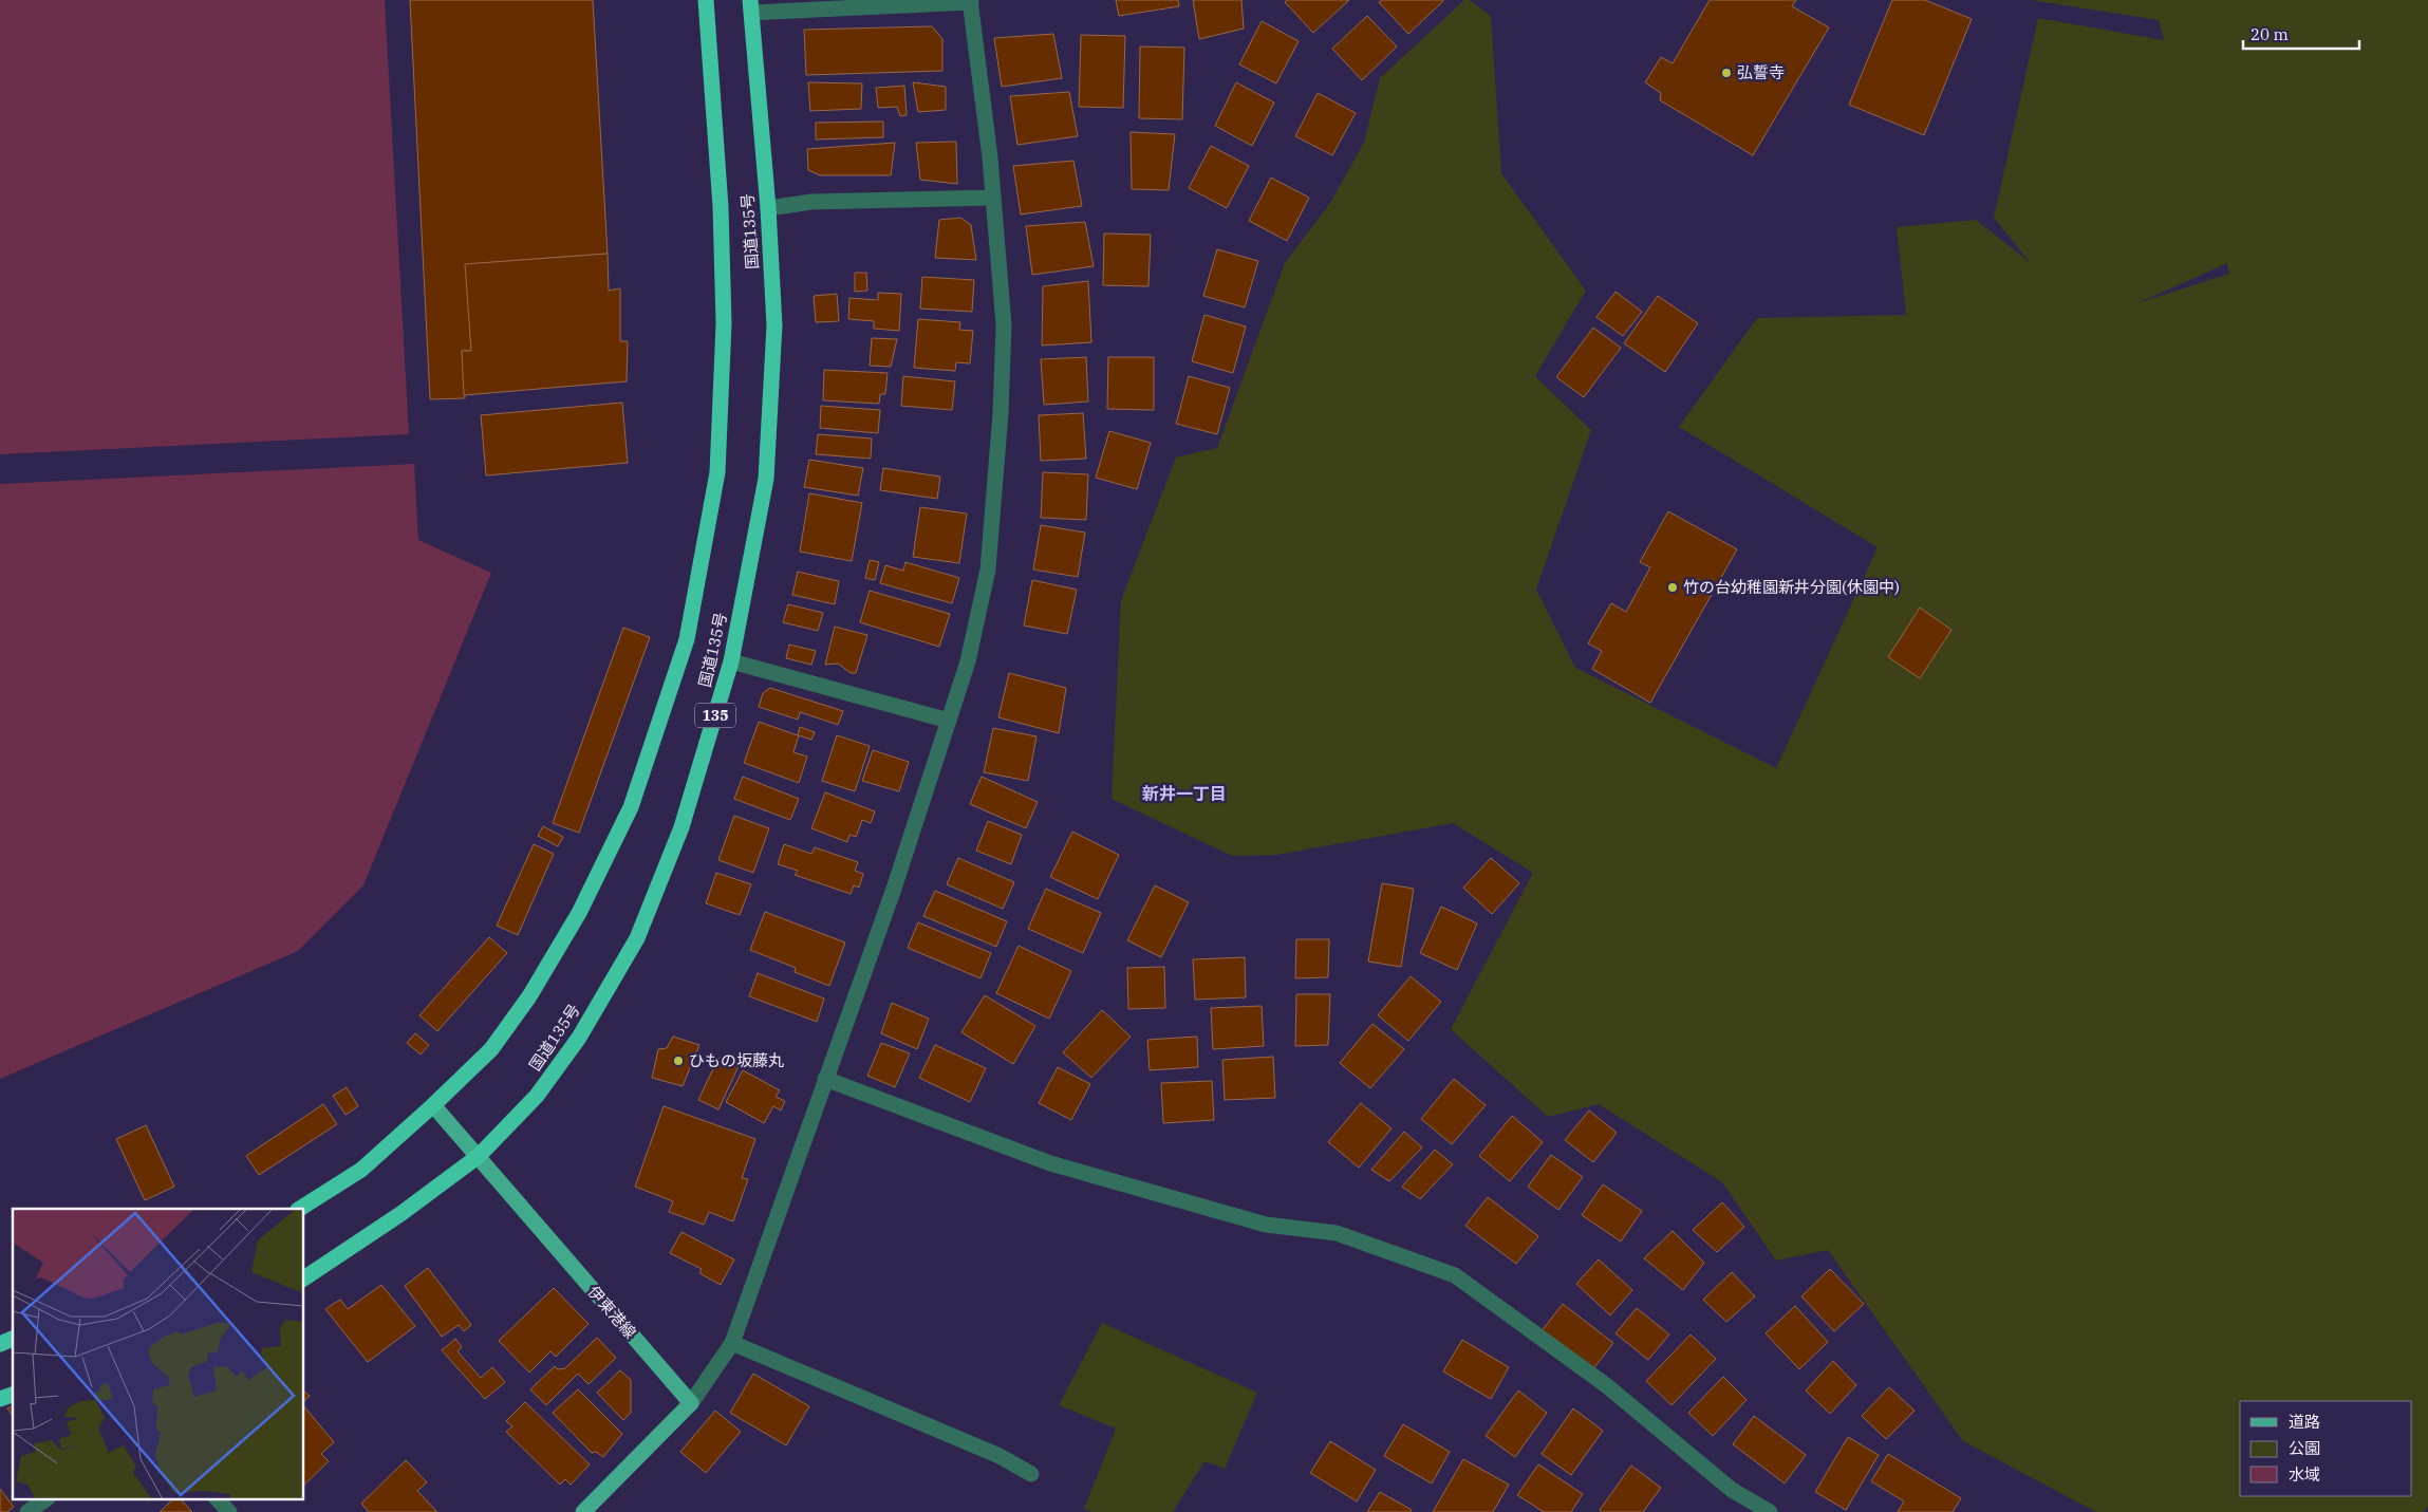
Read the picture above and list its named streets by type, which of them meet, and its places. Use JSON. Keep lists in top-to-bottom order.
{
  "streets": {
    "highway": ["国道135号", "135"],
    "main road": ["伊東港線"]
  },
  "crossings": [
    ["国道135号", "伊東港線"]
  ],
  "districts": ["新井一丁目"],
  "places": ["弘誓寺", "竹の台幼稚園新井分園(休園中)", "ひもの坂藤丸"],
  "legend": ["道路", "公園", "水域"],
  "scale_bar": "20 m"
}
